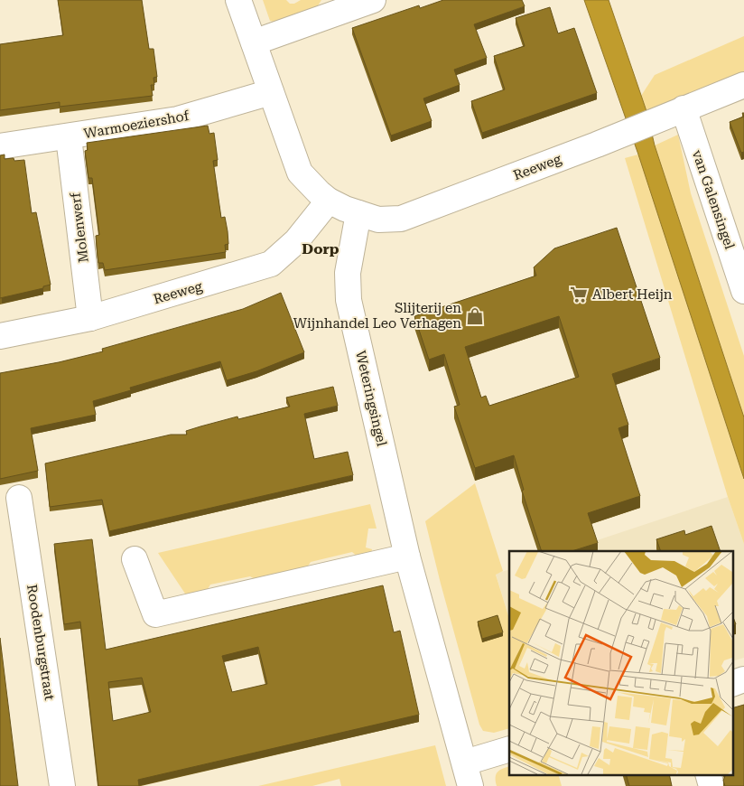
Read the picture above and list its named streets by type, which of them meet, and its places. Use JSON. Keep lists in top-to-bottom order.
{
  "streets": {
    "street": [
      "Warmoeziershof",
      "Reeweg",
      "van Galensingel",
      "Molenwerf",
      "Weteringsingel",
      "Roodenburgstraat"
    ]
  },
  "crossings": [
    ["Warmoeziershof", "Reeweg"],
    ["Warmoeziershof", "Molenwerf"],
    ["Reeweg", "van Galensingel"],
    ["Reeweg", "Molenwerf"],
    ["Reeweg", "Weteringsingel"]
  ],
  "districts": ["Dorp"],
  "places": {
    "supermarket": ["Albert Heijn"],
    "shop": ["Slijterij en Wijnhandel Leo Verhagen"]
  }
}
